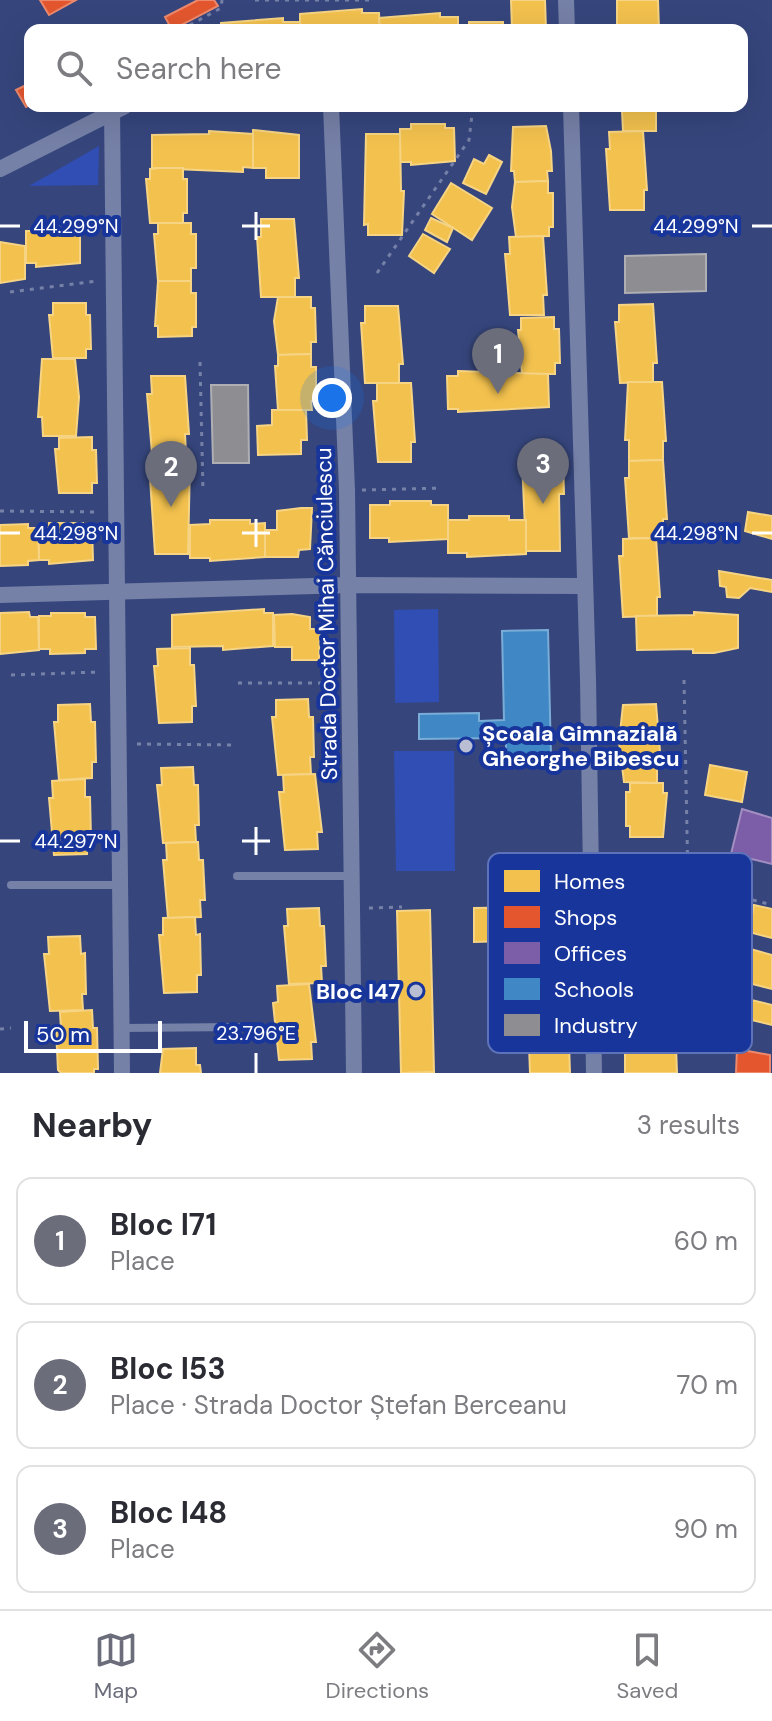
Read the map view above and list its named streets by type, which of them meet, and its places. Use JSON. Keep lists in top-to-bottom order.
{
  "streets": {
    "street": ["Strada Doctor Mihai Cănciulescu"]
  },
  "places": ["Școala Gimnazială Gheorghe Bibescu", "Bloc I47"],
  "legend": [
    "Homes",
    "Shops",
    "Offices",
    "Schools",
    "Industry"
  ],
  "scale_bar": "50 m",
  "page": {
    "search": "Search here",
    "pins": ["1", "3", "2"],
    "scale": "50 m",
    "heading": ["Nearby", "3 results"],
    "list": [
      {
        "mark": "1",
        "name": "Bloc I71",
        "note": "Place",
        "value": "60 m"
      },
      {
        "mark": "2",
        "name": "Bloc I53",
        "note": "Place · Strada Doctor Ștefan Berceanu",
        "value": "70 m"
      },
      {
        "mark": "3",
        "name": "Bloc I48",
        "note": "Place",
        "value": "90 m"
      }
    ],
    "nav": ["Map", "Directions", "Saved"]
  },
  "coordinates": [
    "44.299°N",
    "44.298°N",
    "44.297°N",
    "23.796°E"
  ]
}
